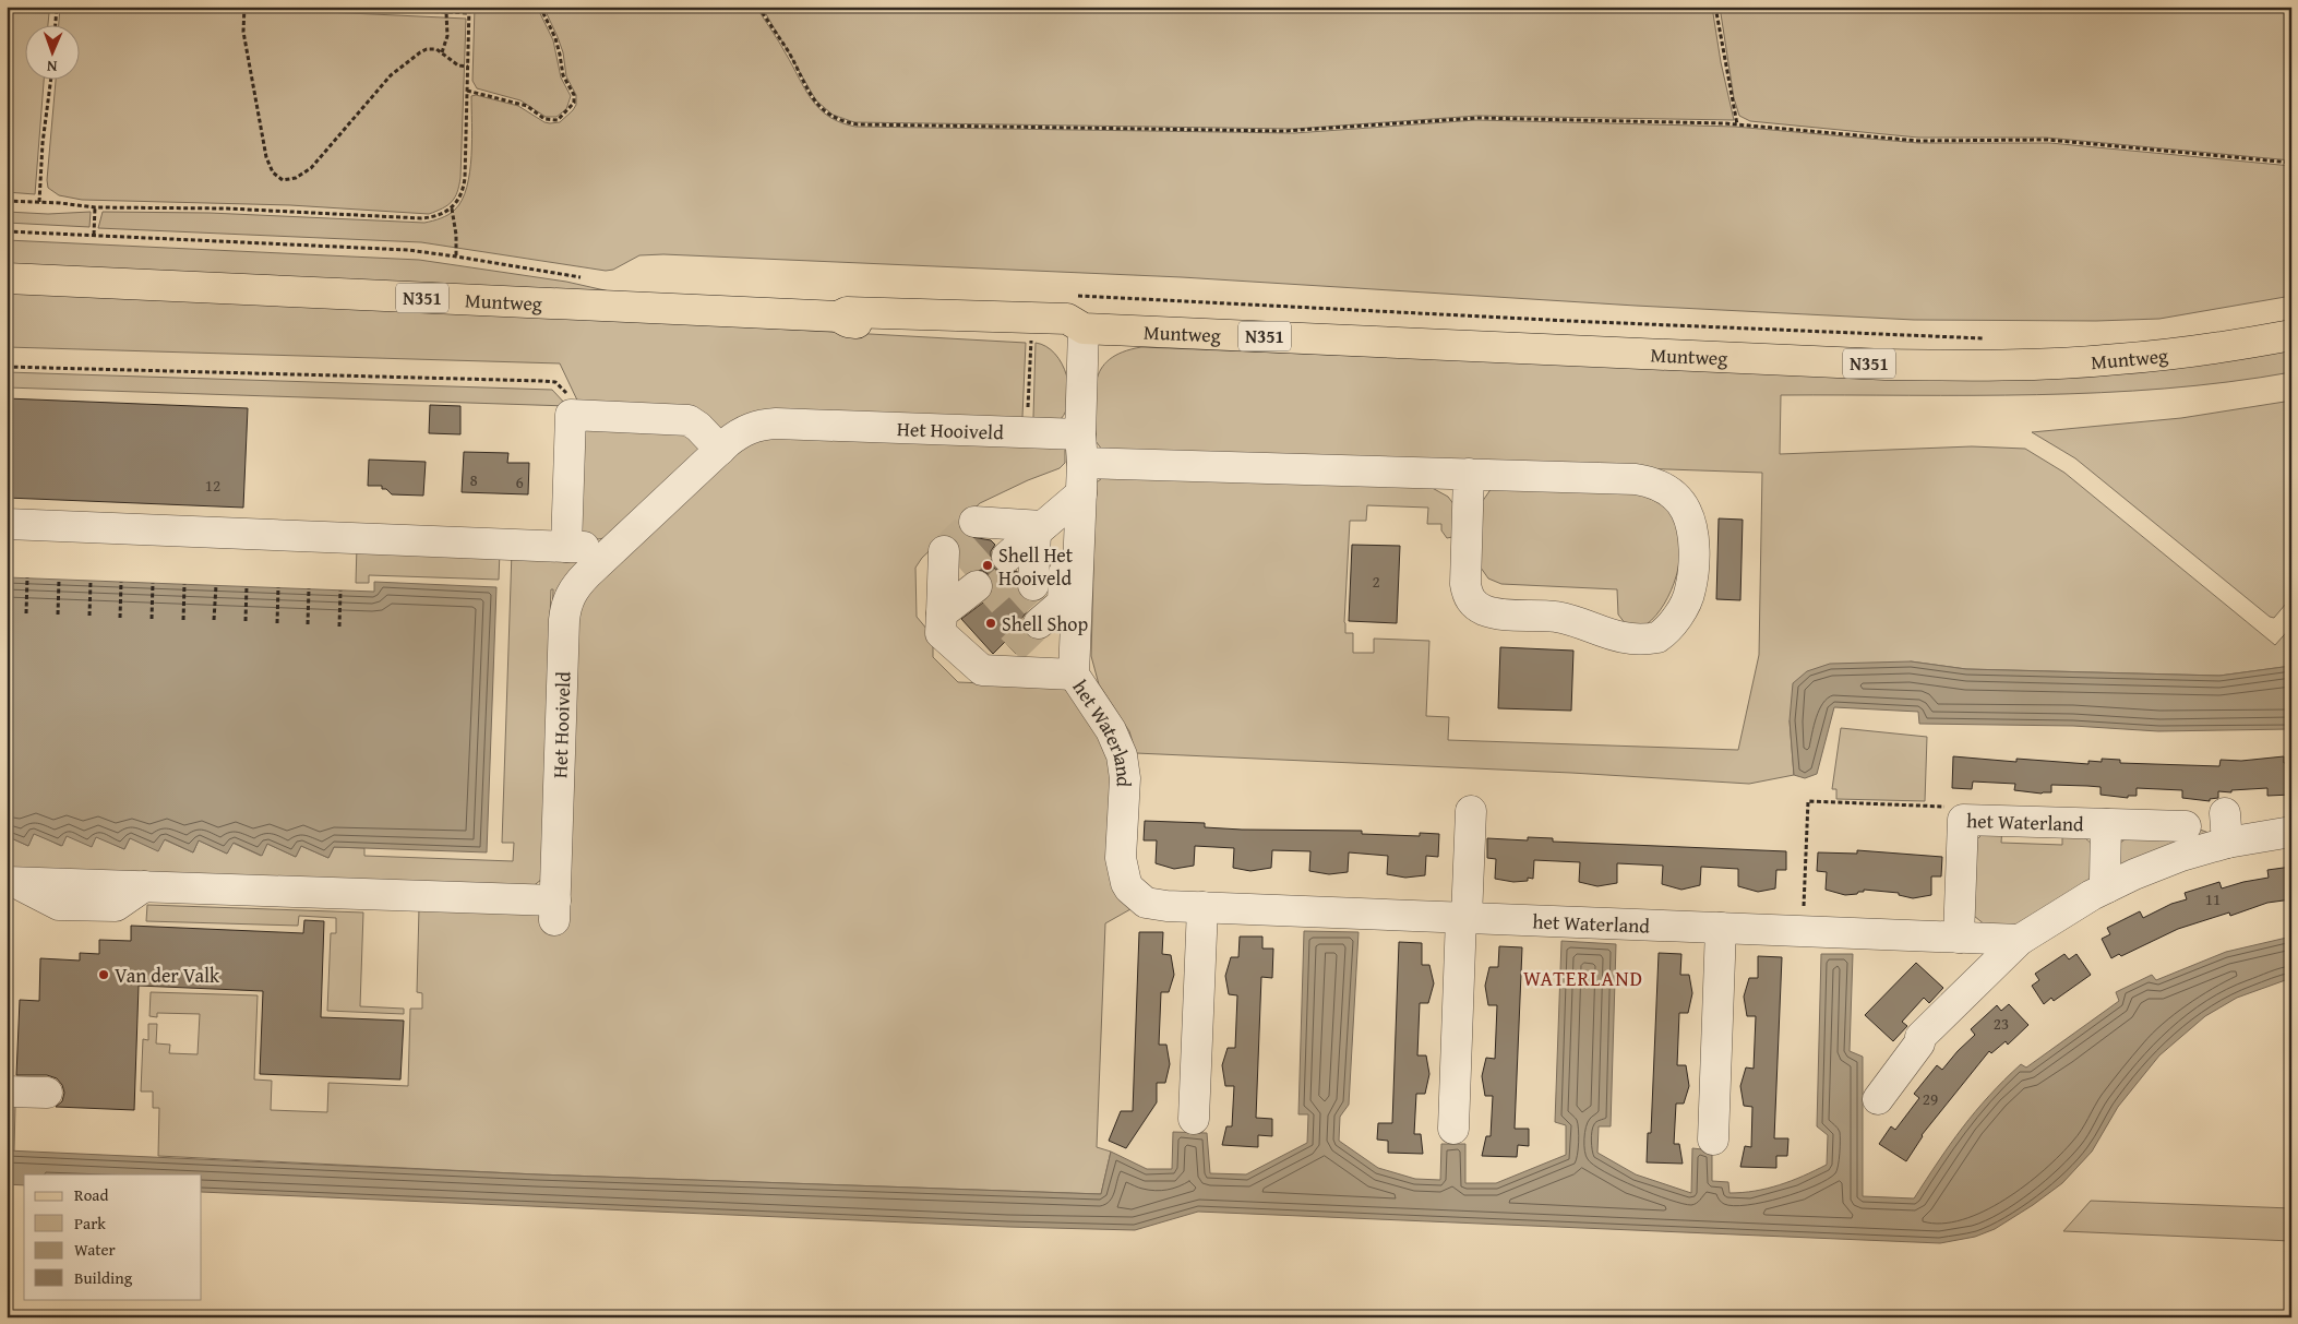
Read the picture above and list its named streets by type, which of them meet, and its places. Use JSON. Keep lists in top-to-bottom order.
{
  "streets": {
    "main road": ["N351", "Muntweg"],
    "street": ["Het Hooiveld", "het Waterland"]
  },
  "crossings": [
    ["Het Hooiveld", "het Waterland"]
  ],
  "districts": ["WATERLAND"],
  "places": ["Shell Het Hooiveld", "Shell Shop", "Van der Valk"],
  "house_numbers": [
    "8",
    "6",
    "12",
    "2",
    "11",
    "23",
    "29"
  ],
  "legend": [
    "Road",
    "Park",
    "Water",
    "Building"
  ],
  "north": "bottom"
}
